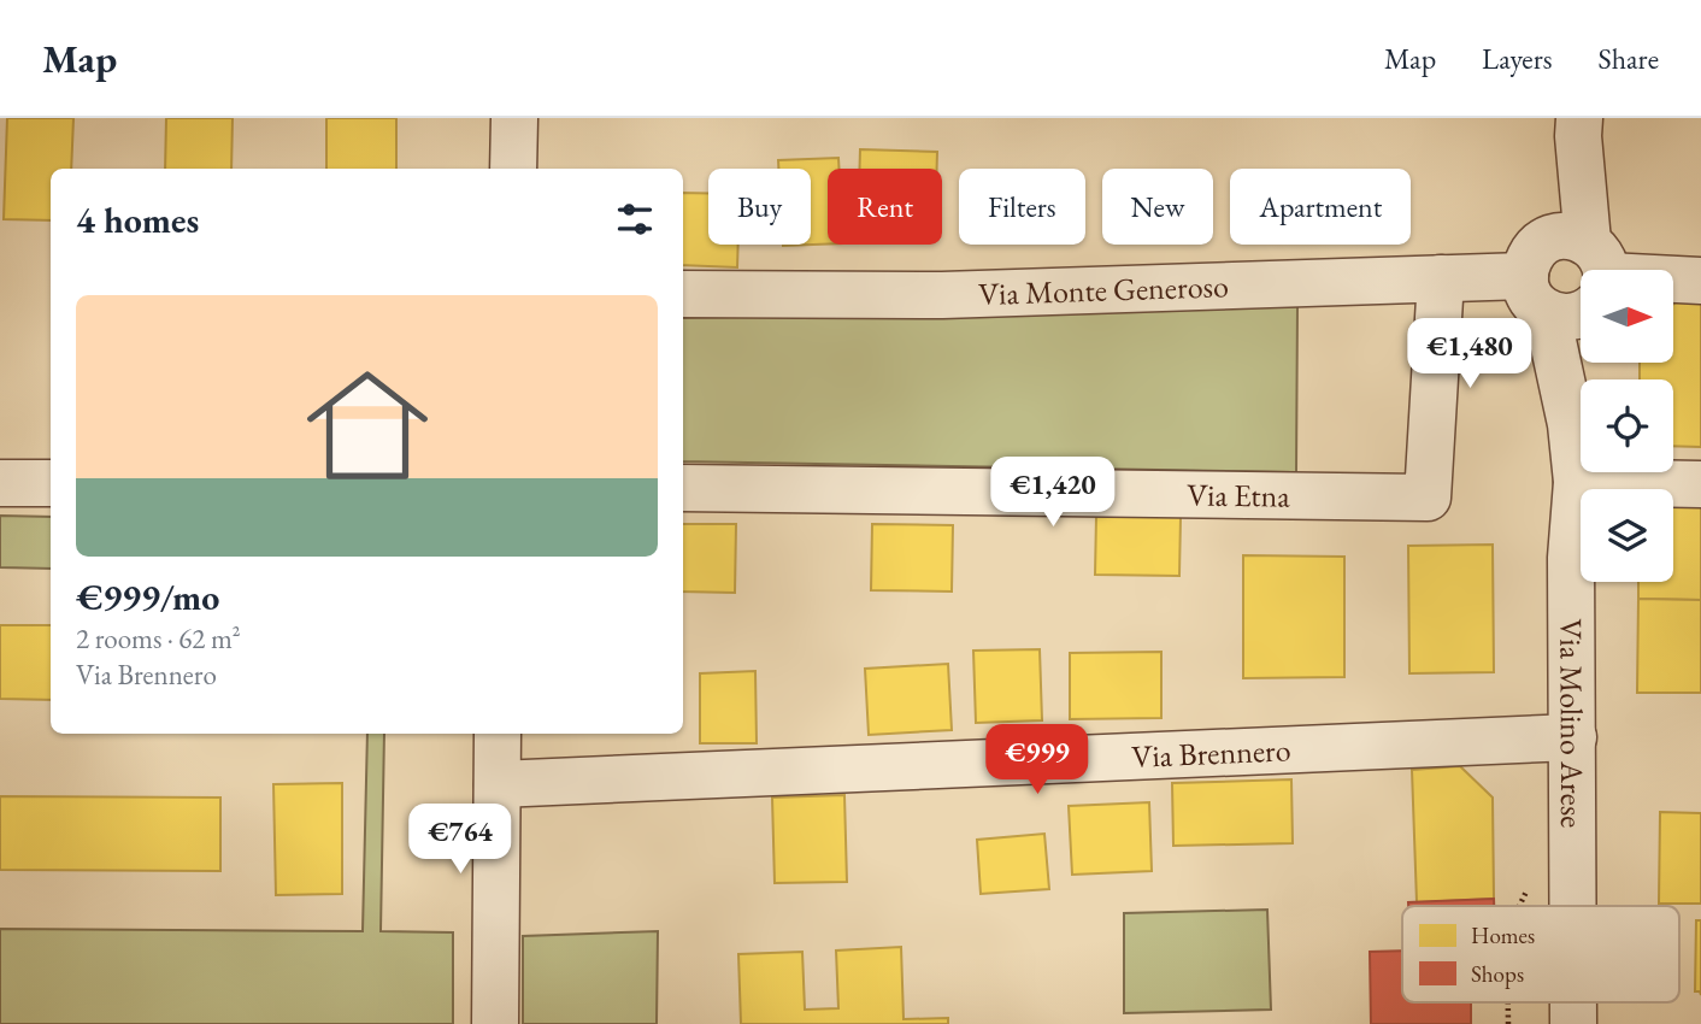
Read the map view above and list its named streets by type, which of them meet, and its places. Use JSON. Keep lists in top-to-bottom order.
{
  "streets": {
    "street": [
      "Via Monte Generoso",
      "Via Etna",
      "Via Molino Arese",
      "Via Brennero"
    ]
  },
  "crossings": [
    ["Via Monte Generoso", "Via Etna"],
    ["Via Monte Generoso", "Via Molino Arese"],
    ["Via Molino Arese", "Via Brennero"]
  ],
  "legend": ["Homes", "Shops"],
  "north": "right",
  "page": {
    "header": "Map",
    "nav": ["Map", "Layers", "Share"],
    "chip": [
      "Buy",
      "Rent",
      "Filters",
      "New",
      "Apartment"
    ],
    "heading": "4 homes",
    "list": [
      {
        "name": "€999/mo",
        "note": "2 rooms · 62 m² · Via Brennero"
      }
    ],
    "price": [
      "€1,480",
      "€1,420",
      "€999",
      "€764"
    ]
  }
}
